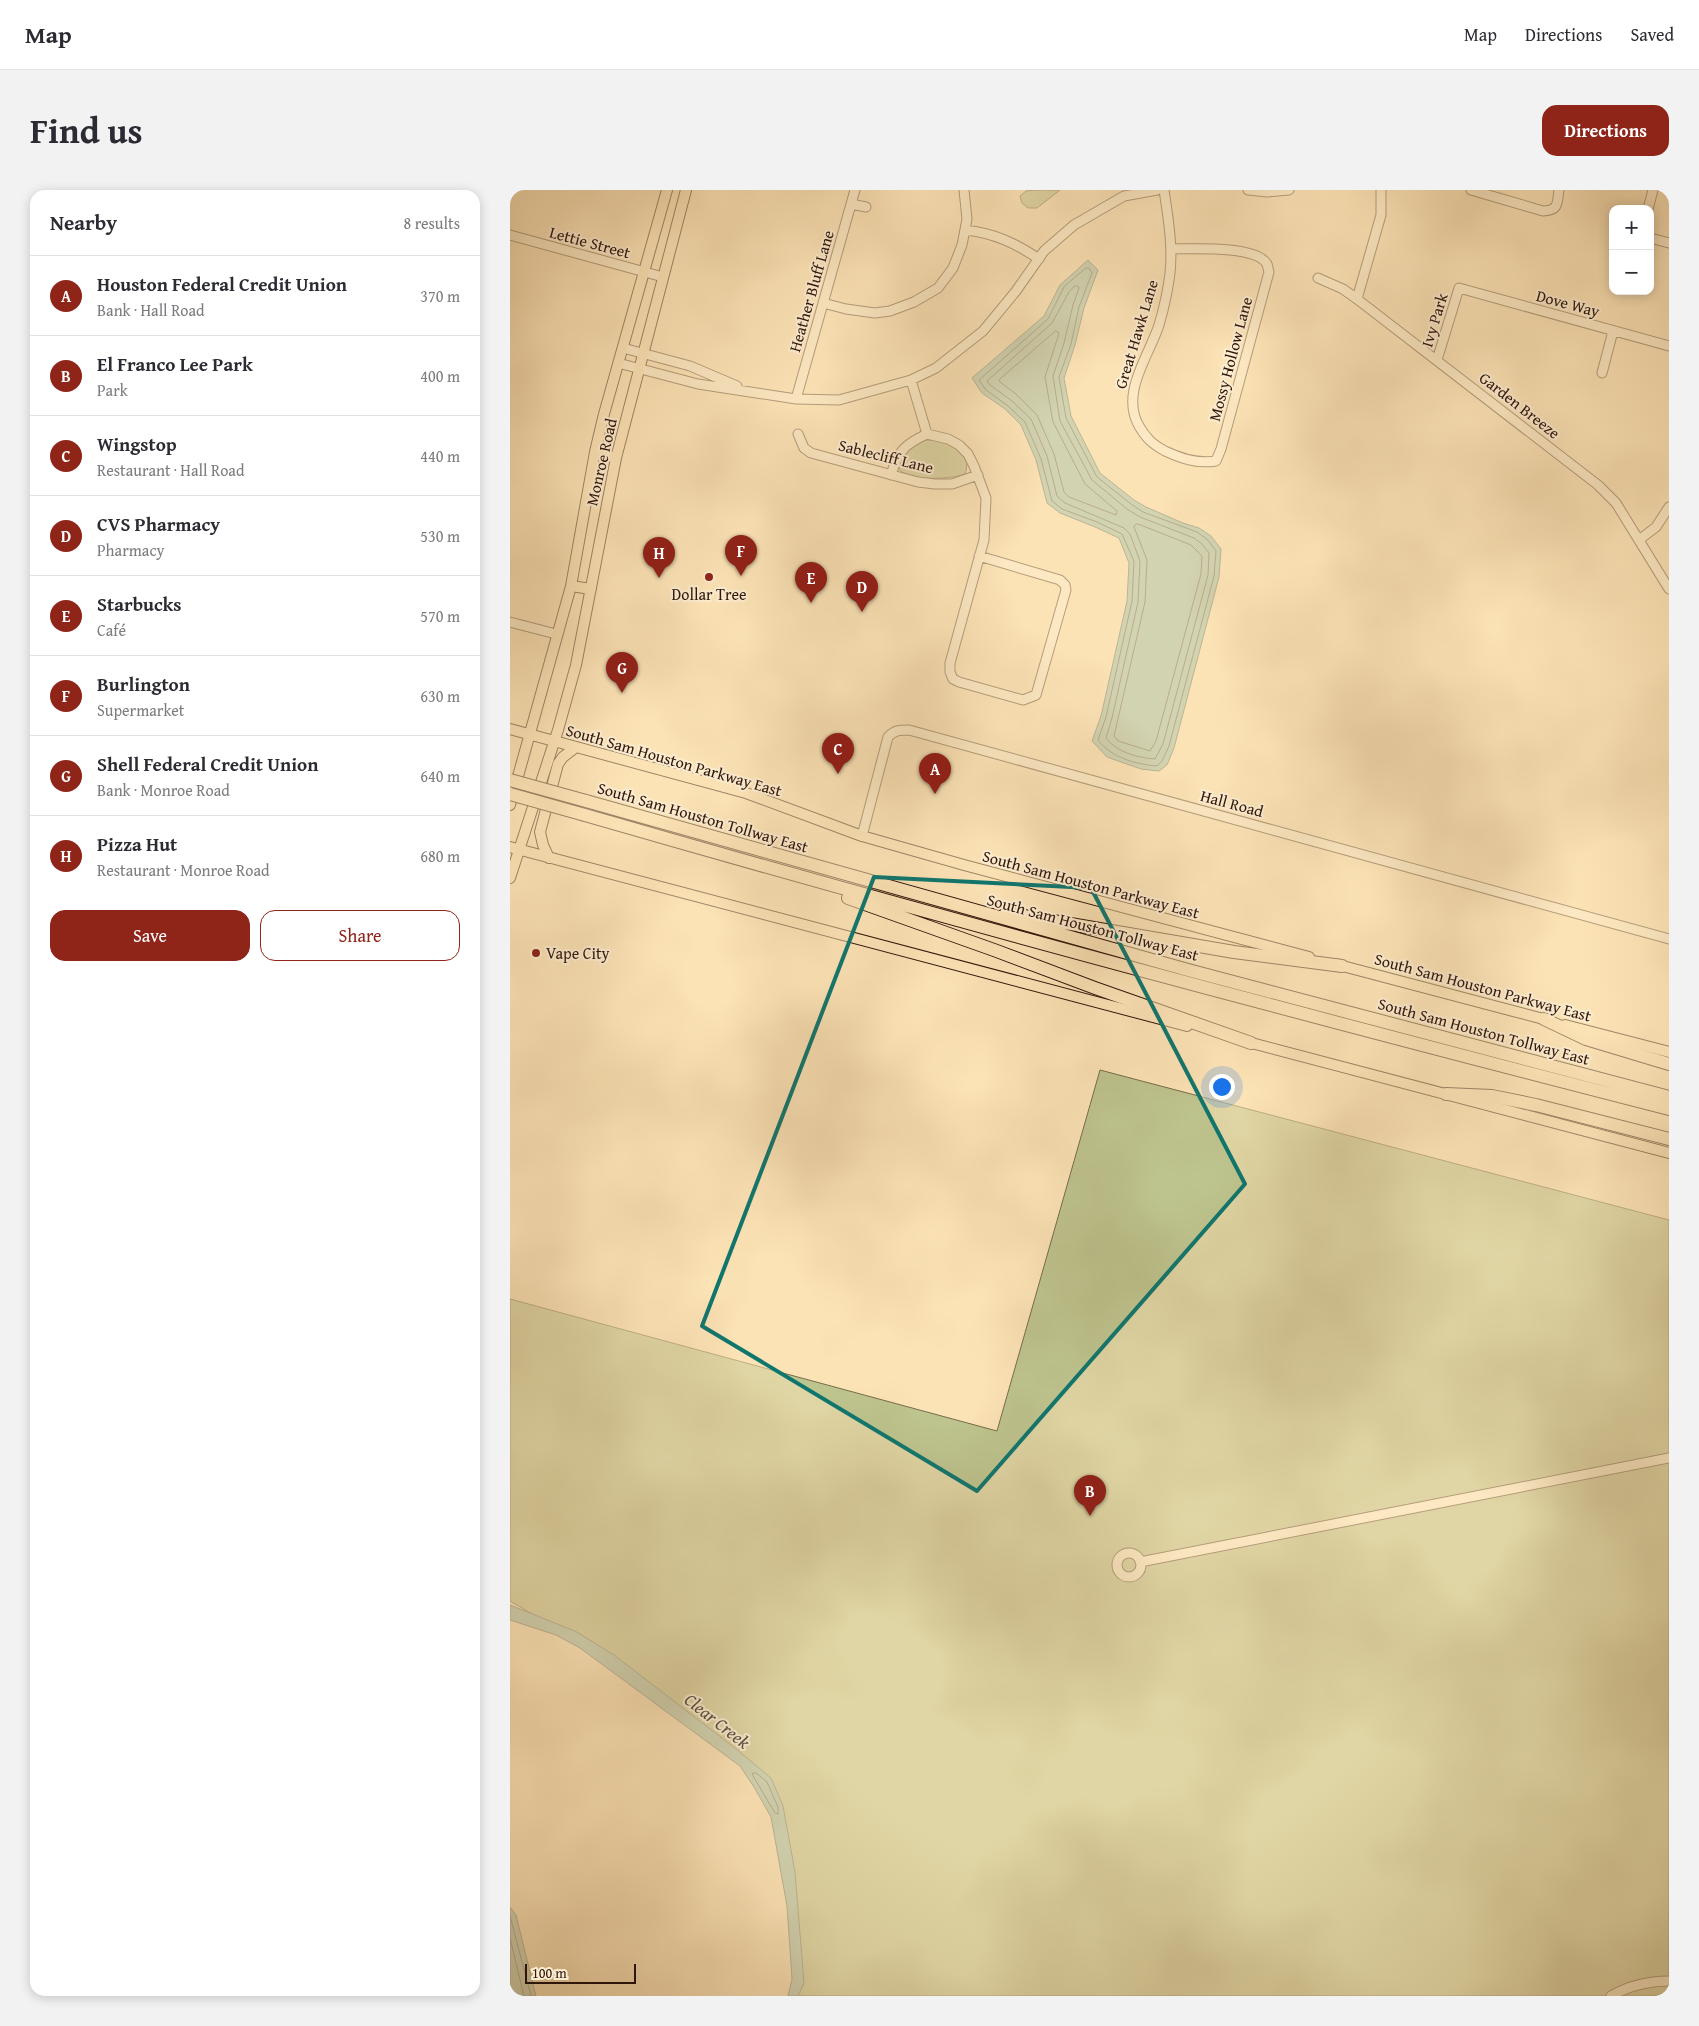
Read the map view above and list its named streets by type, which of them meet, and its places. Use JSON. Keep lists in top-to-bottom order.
{
  "streets": {
    "highway": ["South Sam Houston Tollway East"],
    "main road": ["Monroe Road", "South Sam Houston Parkway East"],
    "street": [
      "Lettie Street",
      "Heather Bluff Lane",
      "Dove Way",
      "Ivy Park",
      "Great Hawk Lane",
      "Mossy Hollow Lane",
      "Garden Breeze",
      "Sablecliff Lane",
      "Hall Road"
    ]
  },
  "crossings": [
    ["Lettie Street", "Monroe Road"],
    ["Dove Way", "Ivy Park"],
    ["Ivy Park", "Garden Breeze"],
    ["Great Hawk Lane", "Mossy Hollow Lane"],
    ["Monroe Road", "South Sam Houston Parkway East"],
    ["South Sam Houston Parkway East", "Hall Road"]
  ],
  "water": ["Clear Creek"],
  "places": ["Dollar Tree", "Vape City"],
  "scale_bar": "100 m",
  "page": {
    "header": "Map",
    "nav": ["Map", "Directions", "Saved"],
    "title": "Find us",
    "buttons": [
      "Directions",
      ["Save", "Share"]
    ],
    "heading": ["Nearby", "8 results"],
    "map_buttons": ["+", "−"],
    "list": [
      {
        "mark": "A",
        "name": "Houston Federal Credit Union",
        "note": "Bank · Hall Road",
        "value": "370 m"
      },
      {
        "mark": "B",
        "name": "El Franco Lee Park",
        "note": "Park",
        "value": "400 m"
      },
      {
        "mark": "C",
        "name": "Wingstop",
        "note": "Restaurant · Hall Road",
        "value": "440 m"
      },
      {
        "mark": "D",
        "name": "CVS Pharmacy",
        "note": "Pharmacy",
        "value": "530 m"
      },
      {
        "mark": "E",
        "name": "Starbucks",
        "note": "Café",
        "value": "570 m"
      },
      {
        "mark": "F",
        "name": "Burlington",
        "note": "Supermarket",
        "value": "630 m"
      },
      {
        "mark": "G",
        "name": "Shell Federal Credit Union",
        "note": "Bank · Monroe Road",
        "value": "640 m"
      },
      {
        "mark": "H",
        "name": "Pizza Hut",
        "note": "Restaurant · Monroe Road",
        "value": "680 m"
      }
    ],
    "pins": [
      "F",
      "H",
      "E",
      "D",
      "G",
      "C",
      "A",
      "B"
    ],
    "scale": "100 m"
  }
}
